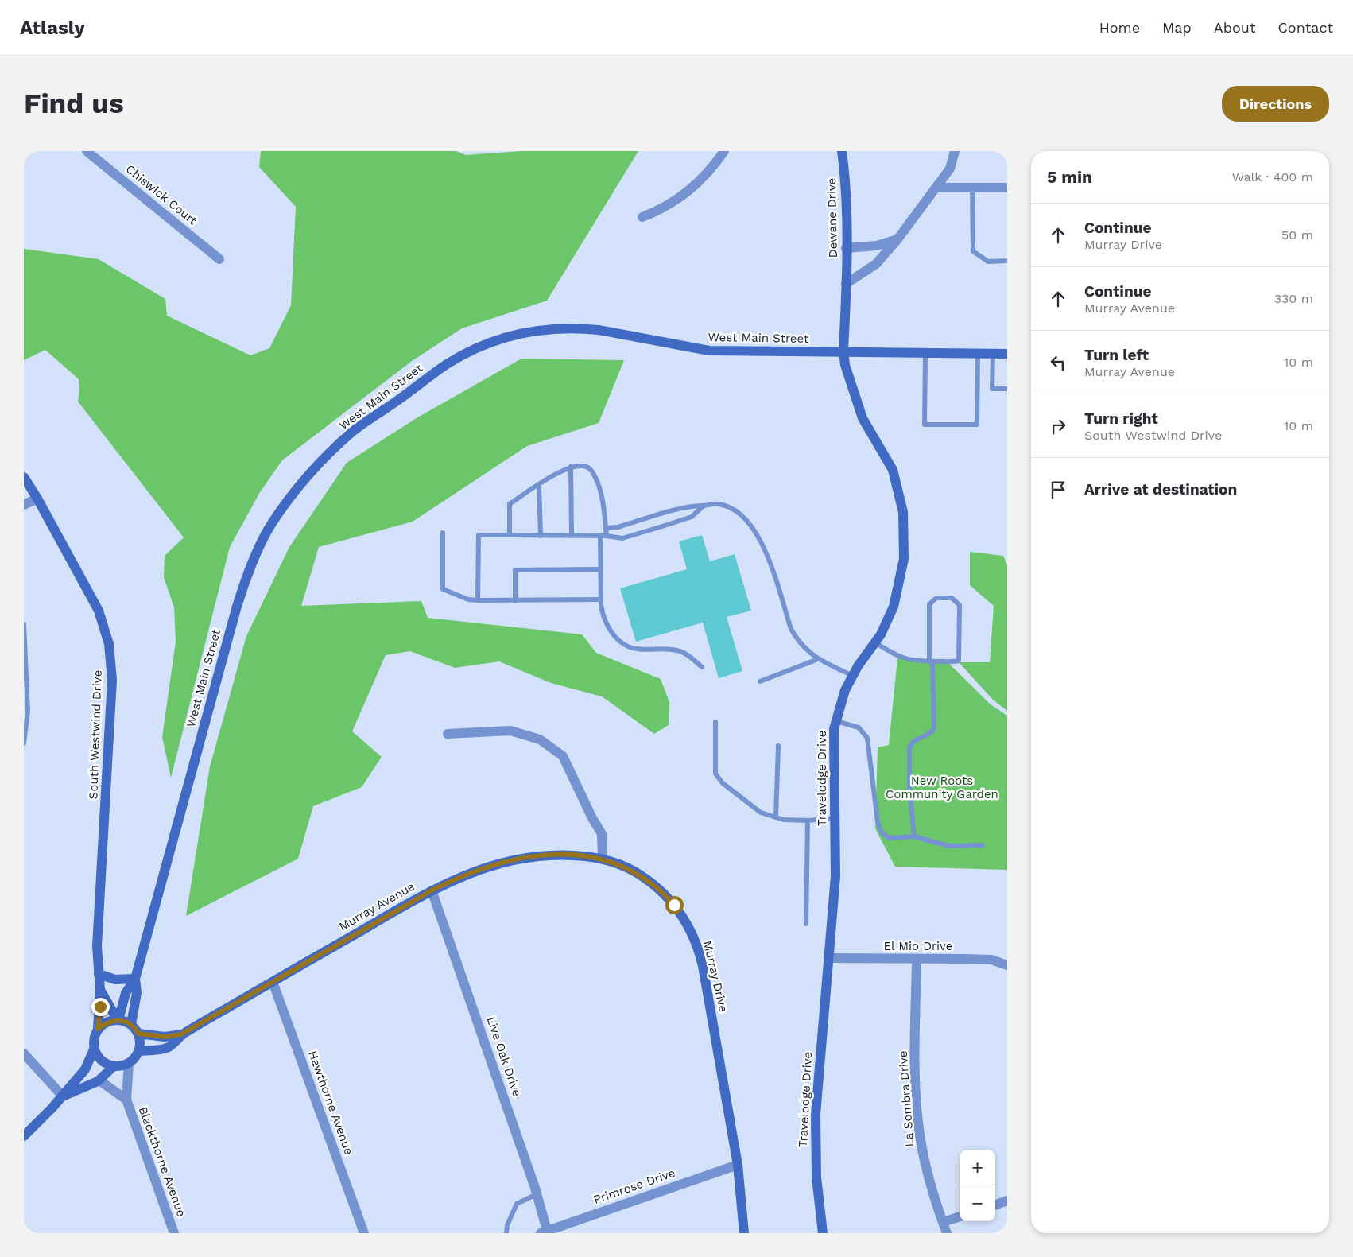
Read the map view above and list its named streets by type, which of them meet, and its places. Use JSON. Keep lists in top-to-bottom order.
{
  "streets": {
    "street": [
      "Chiswick Court",
      "Dewane Drive",
      "West Main Street",
      "South Westwind Drive",
      "Travelodge Drive",
      "Murray Avenue",
      "El Mio Drive",
      "Murray Drive",
      "Live Oak Drive",
      "La Sombra Drive",
      "Hawthorne Avenue",
      "Blackthorne Avenue",
      "Primrose Drive"
    ]
  },
  "crossings": [
    ["Dewane Drive", "West Main Street"],
    ["Dewane Drive", "Travelodge Drive"],
    ["West Main Street", "South Westwind Drive"],
    ["West Main Street", "Travelodge Drive"],
    ["West Main Street", "Murray Avenue"],
    ["West Main Street", "Blackthorne Avenue"],
    ["South Westwind Drive", "Murray Avenue"],
    ["South Westwind Drive", "Blackthorne Avenue"],
    ["Travelodge Drive", "El Mio Drive"],
    ["Murray Avenue", "Murray Drive"],
    ["Murray Avenue", "Live Oak Drive"],
    ["Murray Avenue", "Hawthorne Avenue"],
    ["Murray Avenue", "Blackthorne Avenue"],
    ["El Mio Drive", "La Sombra Drive"],
    ["Murray Drive", "Primrose Drive"],
    ["Live Oak Drive", "Primrose Drive"]
  ],
  "parks": ["New Roots Community Garden"],
  "page": {
    "header": "Atlasly",
    "nav": [
      "Home",
      "Map",
      "About",
      "Contact"
    ],
    "buttons": "Directions",
    "title": "Find us",
    "heading": ["5 min", "Walk · 400 m"],
    "list": [
      ["Continue", "Murray Drive", "50 m"],
      ["Continue", "Murray Avenue", "330 m"],
      ["Turn left", "Murray Avenue", "10 m"],
      ["Turn right", "South Westwind Drive", "10 m"],
      "Arrive at destination"
    ],
    "map_buttons": ["+", "−"]
  }
}
